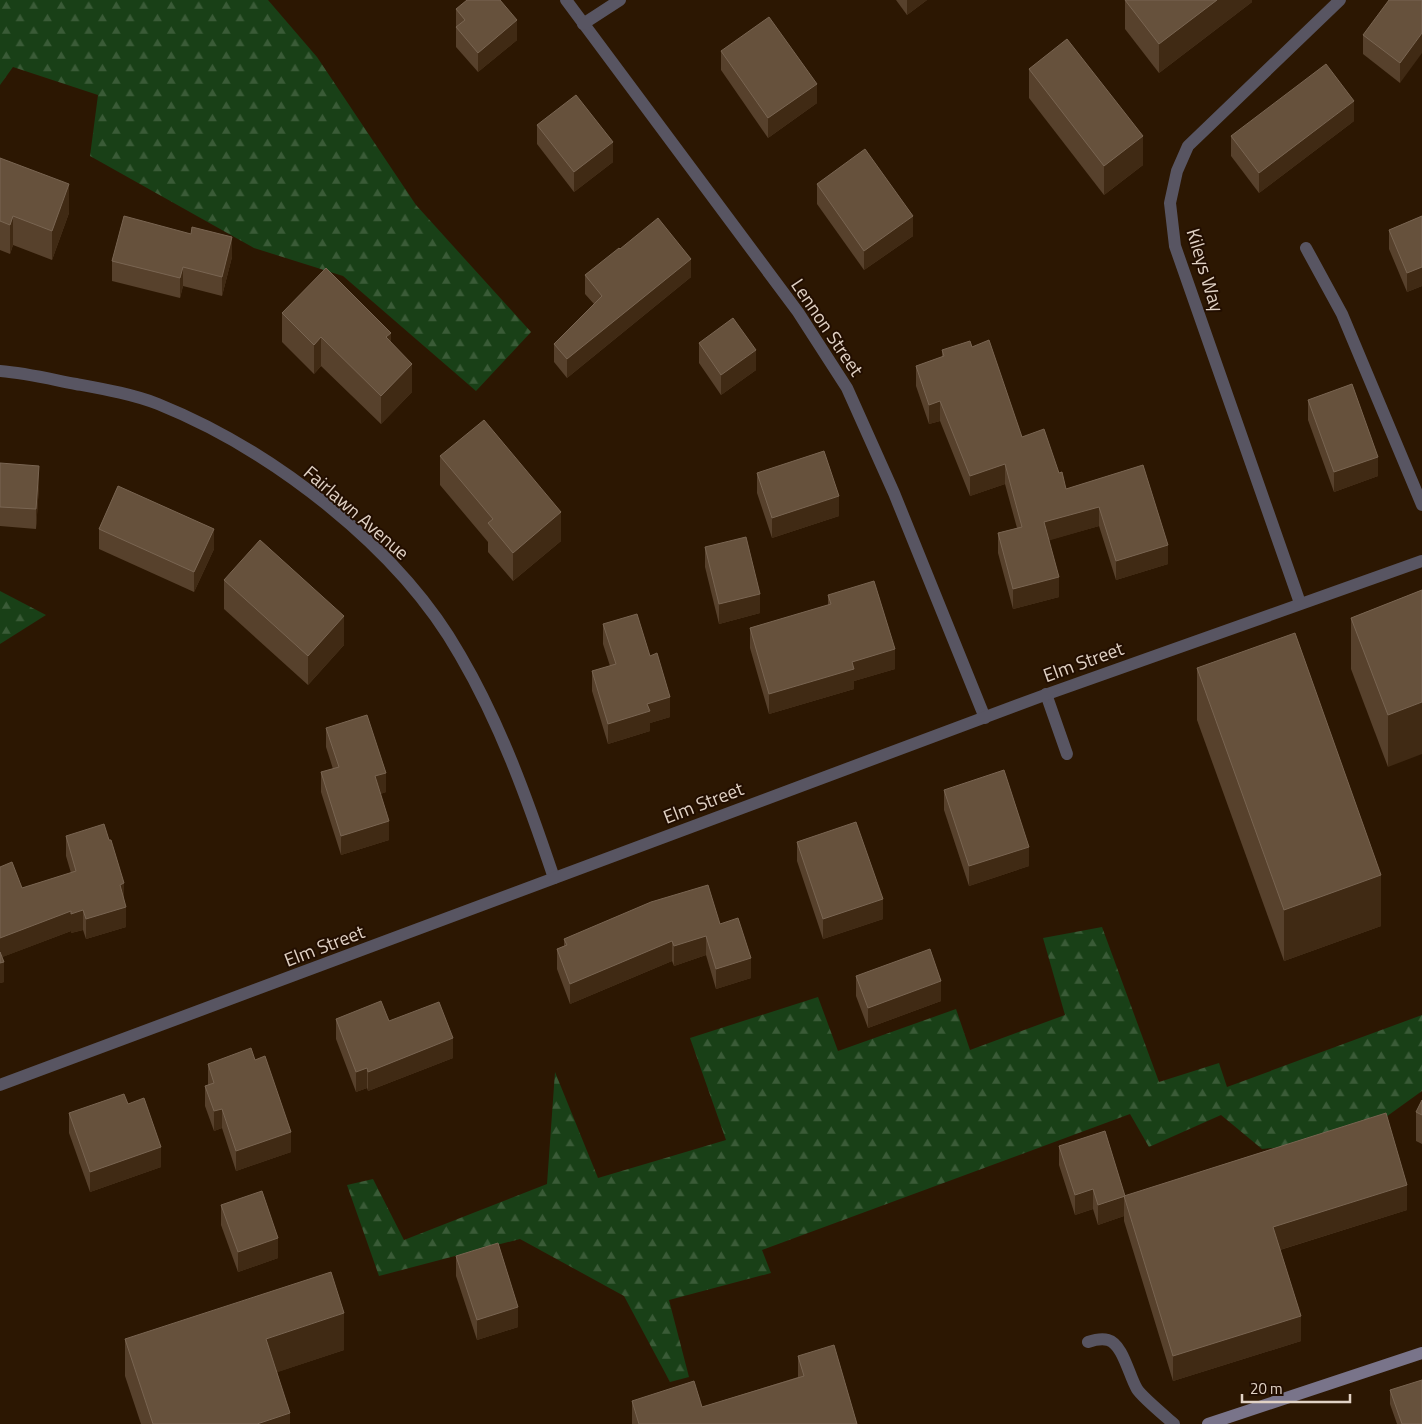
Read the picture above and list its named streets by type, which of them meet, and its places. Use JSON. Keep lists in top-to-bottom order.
{
  "streets": {
    "street": [
      "Kileys Way",
      "Lennon Street",
      "Fairlawn Avenue",
      "Elm Street"
    ]
  },
  "crossings": [
    ["Kileys Way", "Elm Street"],
    ["Lennon Street", "Elm Street"],
    ["Fairlawn Avenue", "Elm Street"]
  ],
  "scale_bar": "20 m"
}
